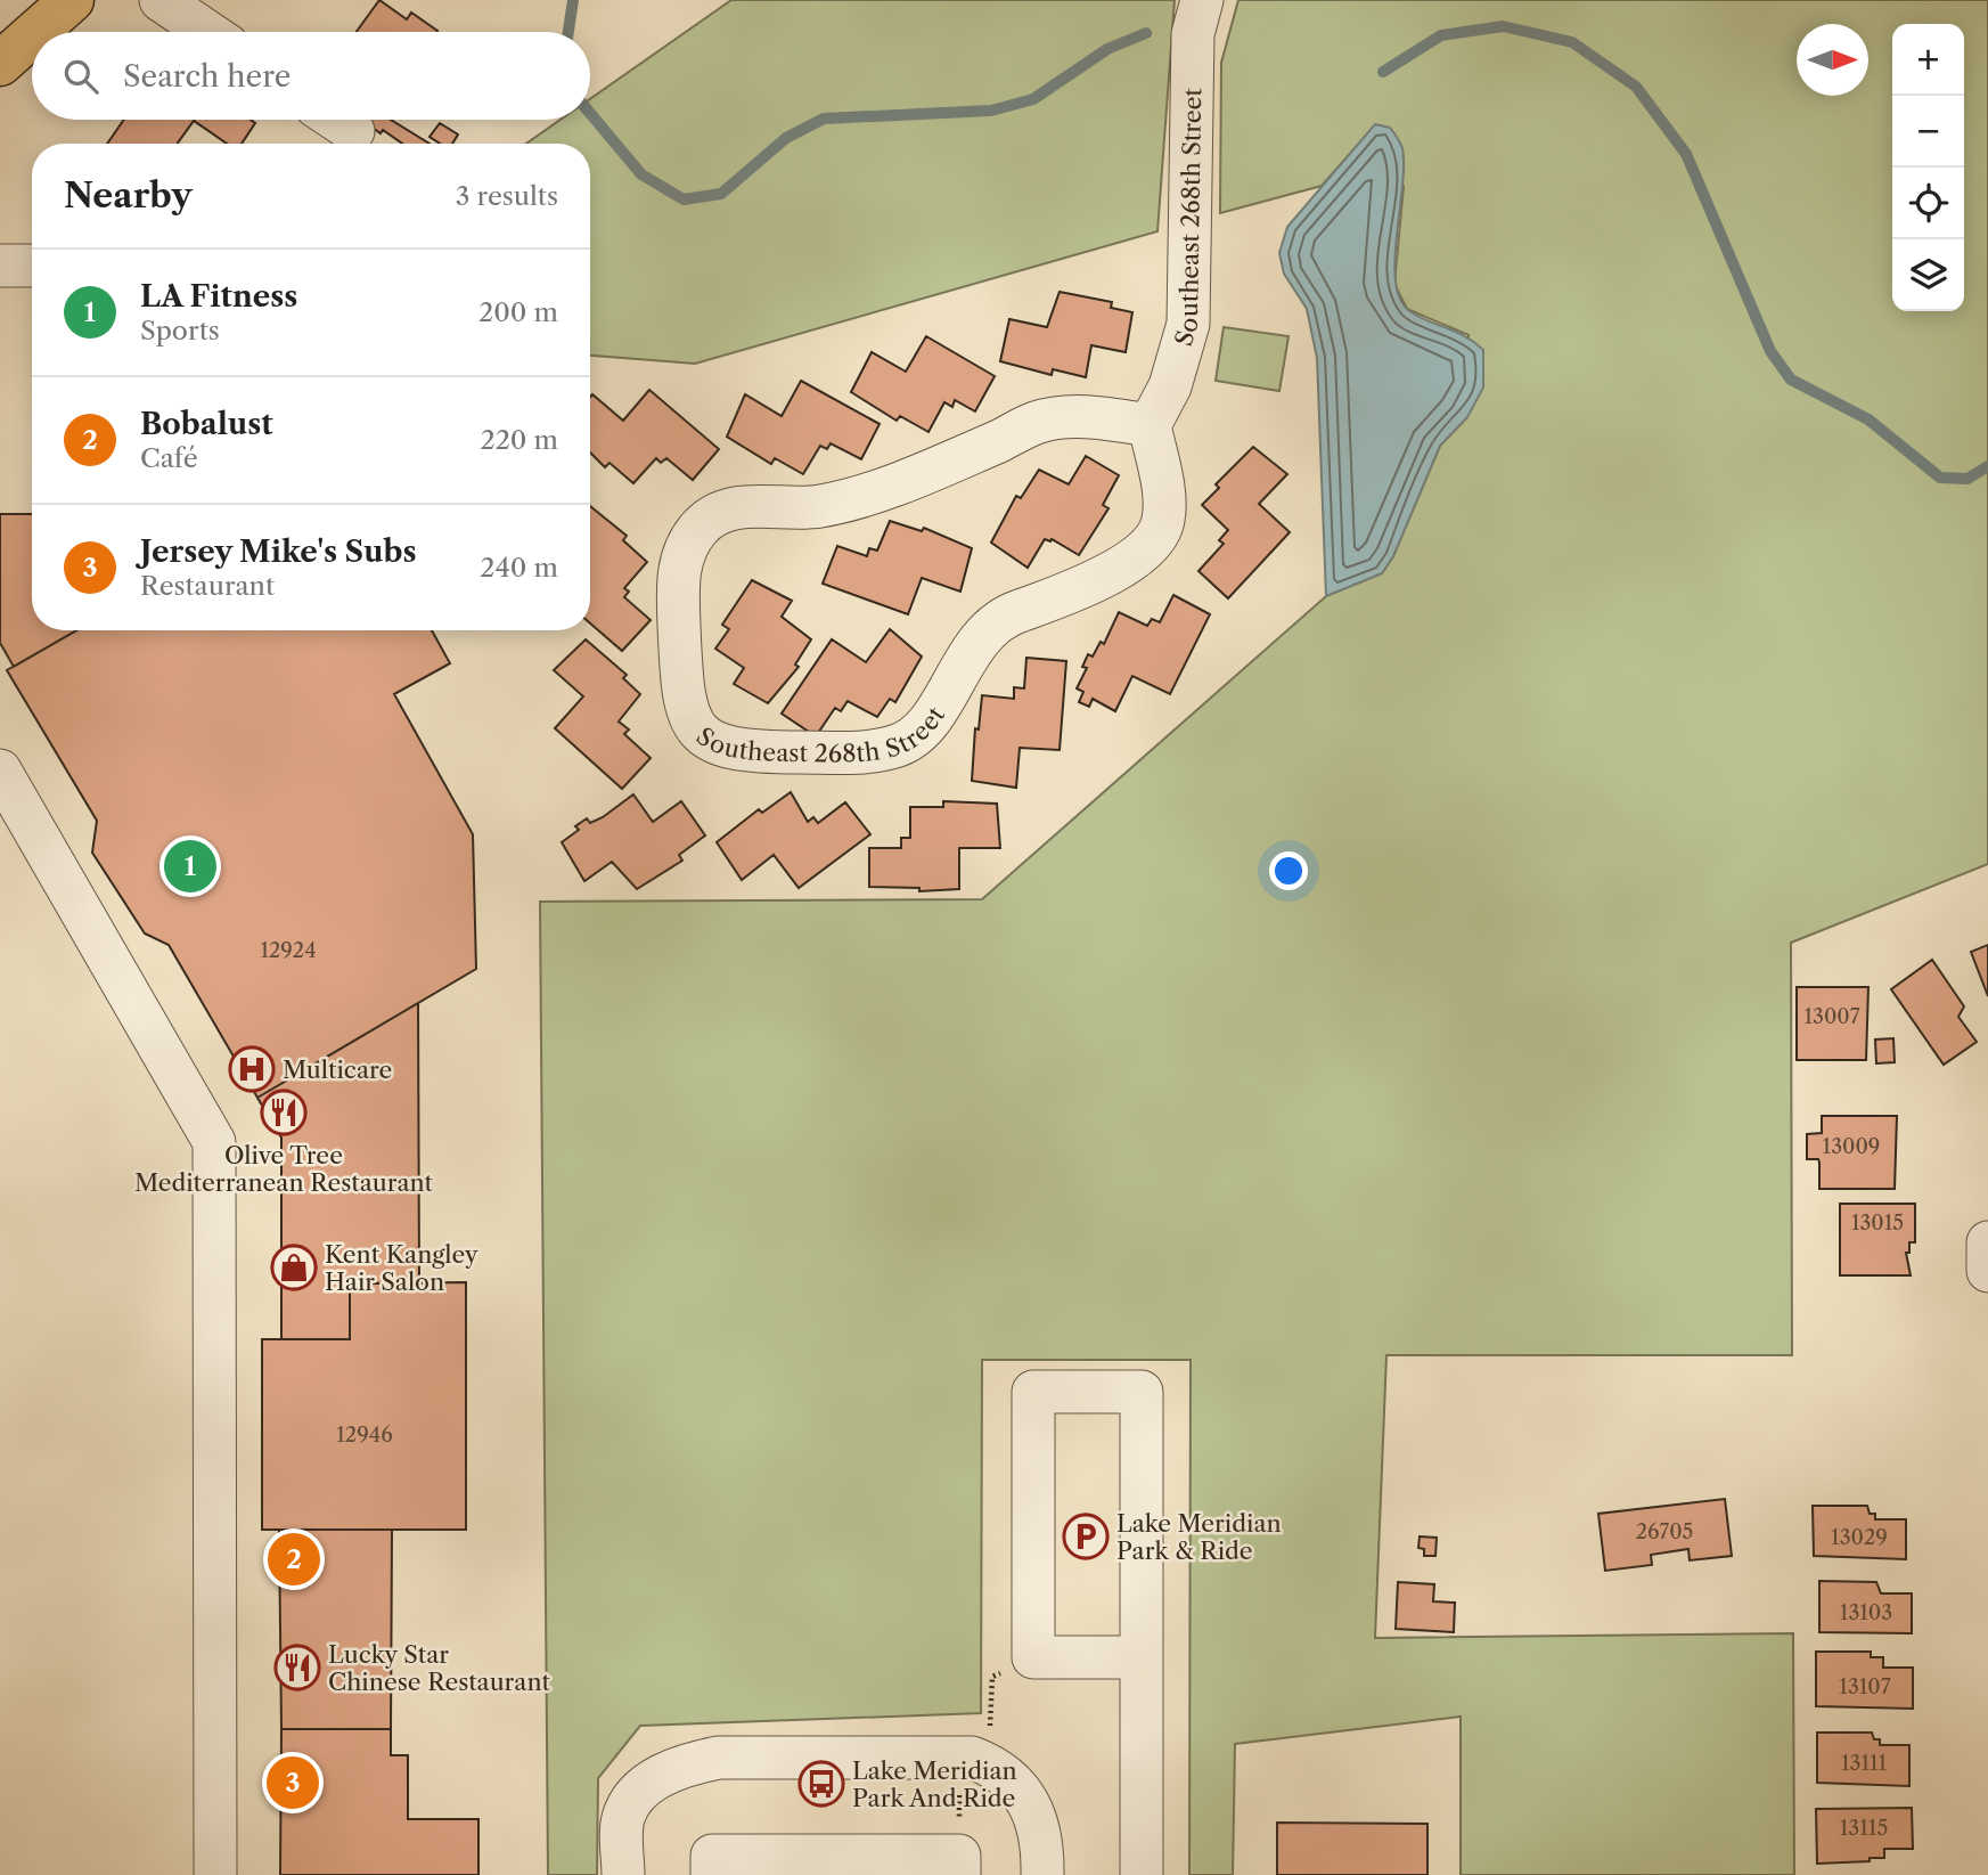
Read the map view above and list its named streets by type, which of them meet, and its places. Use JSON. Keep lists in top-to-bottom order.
{
  "streets": {
    "street": ["Southeast 268th Street"]
  },
  "places": {
    "hospital": ["Multicare"],
    "restaurant": ["Olive Tree Mediterranean Restaurant", "Lucky Star Chinese Restaurant"],
    "shop": ["Kent Kangley Hair Salon"],
    "parking": ["Lake Meridian Park & Ride"],
    "bus stop": ["Lake Meridian Park And Ride"]
  },
  "house_numbers": [
    "12924",
    "13007",
    "13009",
    "13015",
    "12946",
    "26705",
    "13029",
    "13103",
    "13107",
    "13111",
    "13115"
  ],
  "north": "right",
  "page": {
    "map_buttons": ["+", "−"],
    "search": "Search here",
    "heading": ["Nearby", "3 results"],
    "list": [
      {
        "mark": "1",
        "name": "LA Fitness",
        "note": "Sports",
        "value": "200 m"
      },
      {
        "mark": "2",
        "name": "Bobalust",
        "note": "Café",
        "value": "220 m"
      },
      {
        "mark": "3",
        "name": "Jersey Mike's Subs",
        "note": "Restaurant",
        "value": "240 m"
      }
    ],
    "pins": ["1", "2", "3"]
  }
}
